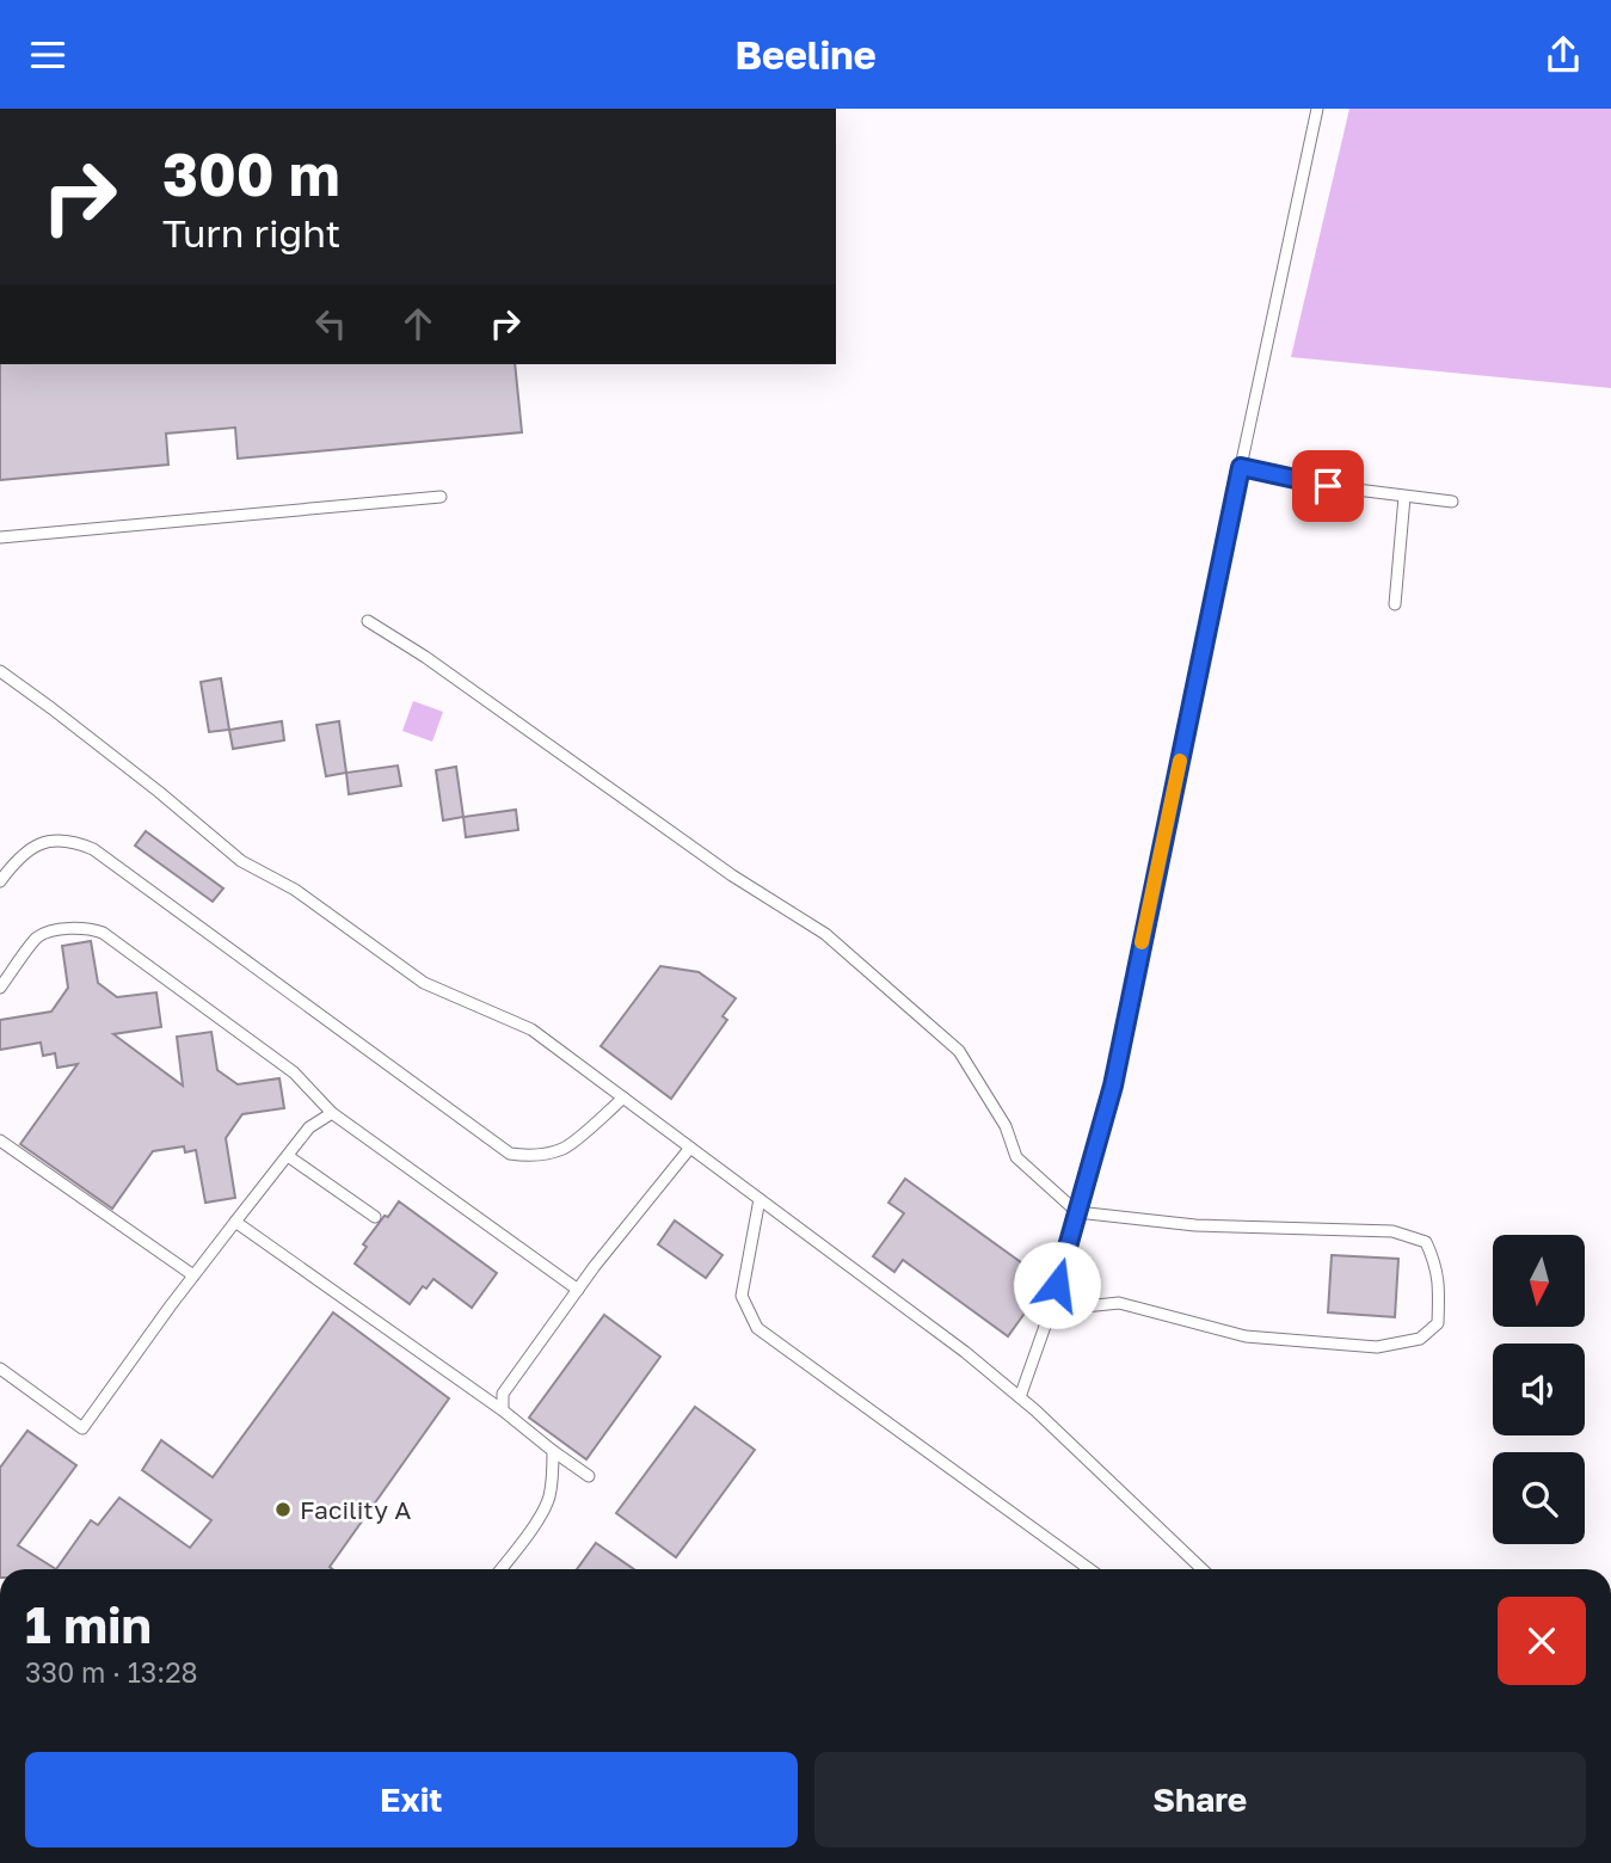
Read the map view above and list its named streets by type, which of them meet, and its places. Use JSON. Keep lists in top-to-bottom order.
{
  "places": ["Facility A"],
  "north": "bottom",
  "page": {
    "header": "Beeline",
    "turn": ["300 m", "Turn right"],
    "heading": ["1 min", "330 m · 13:28"],
    "buttons": ["Exit", "Share"]
  }
}
